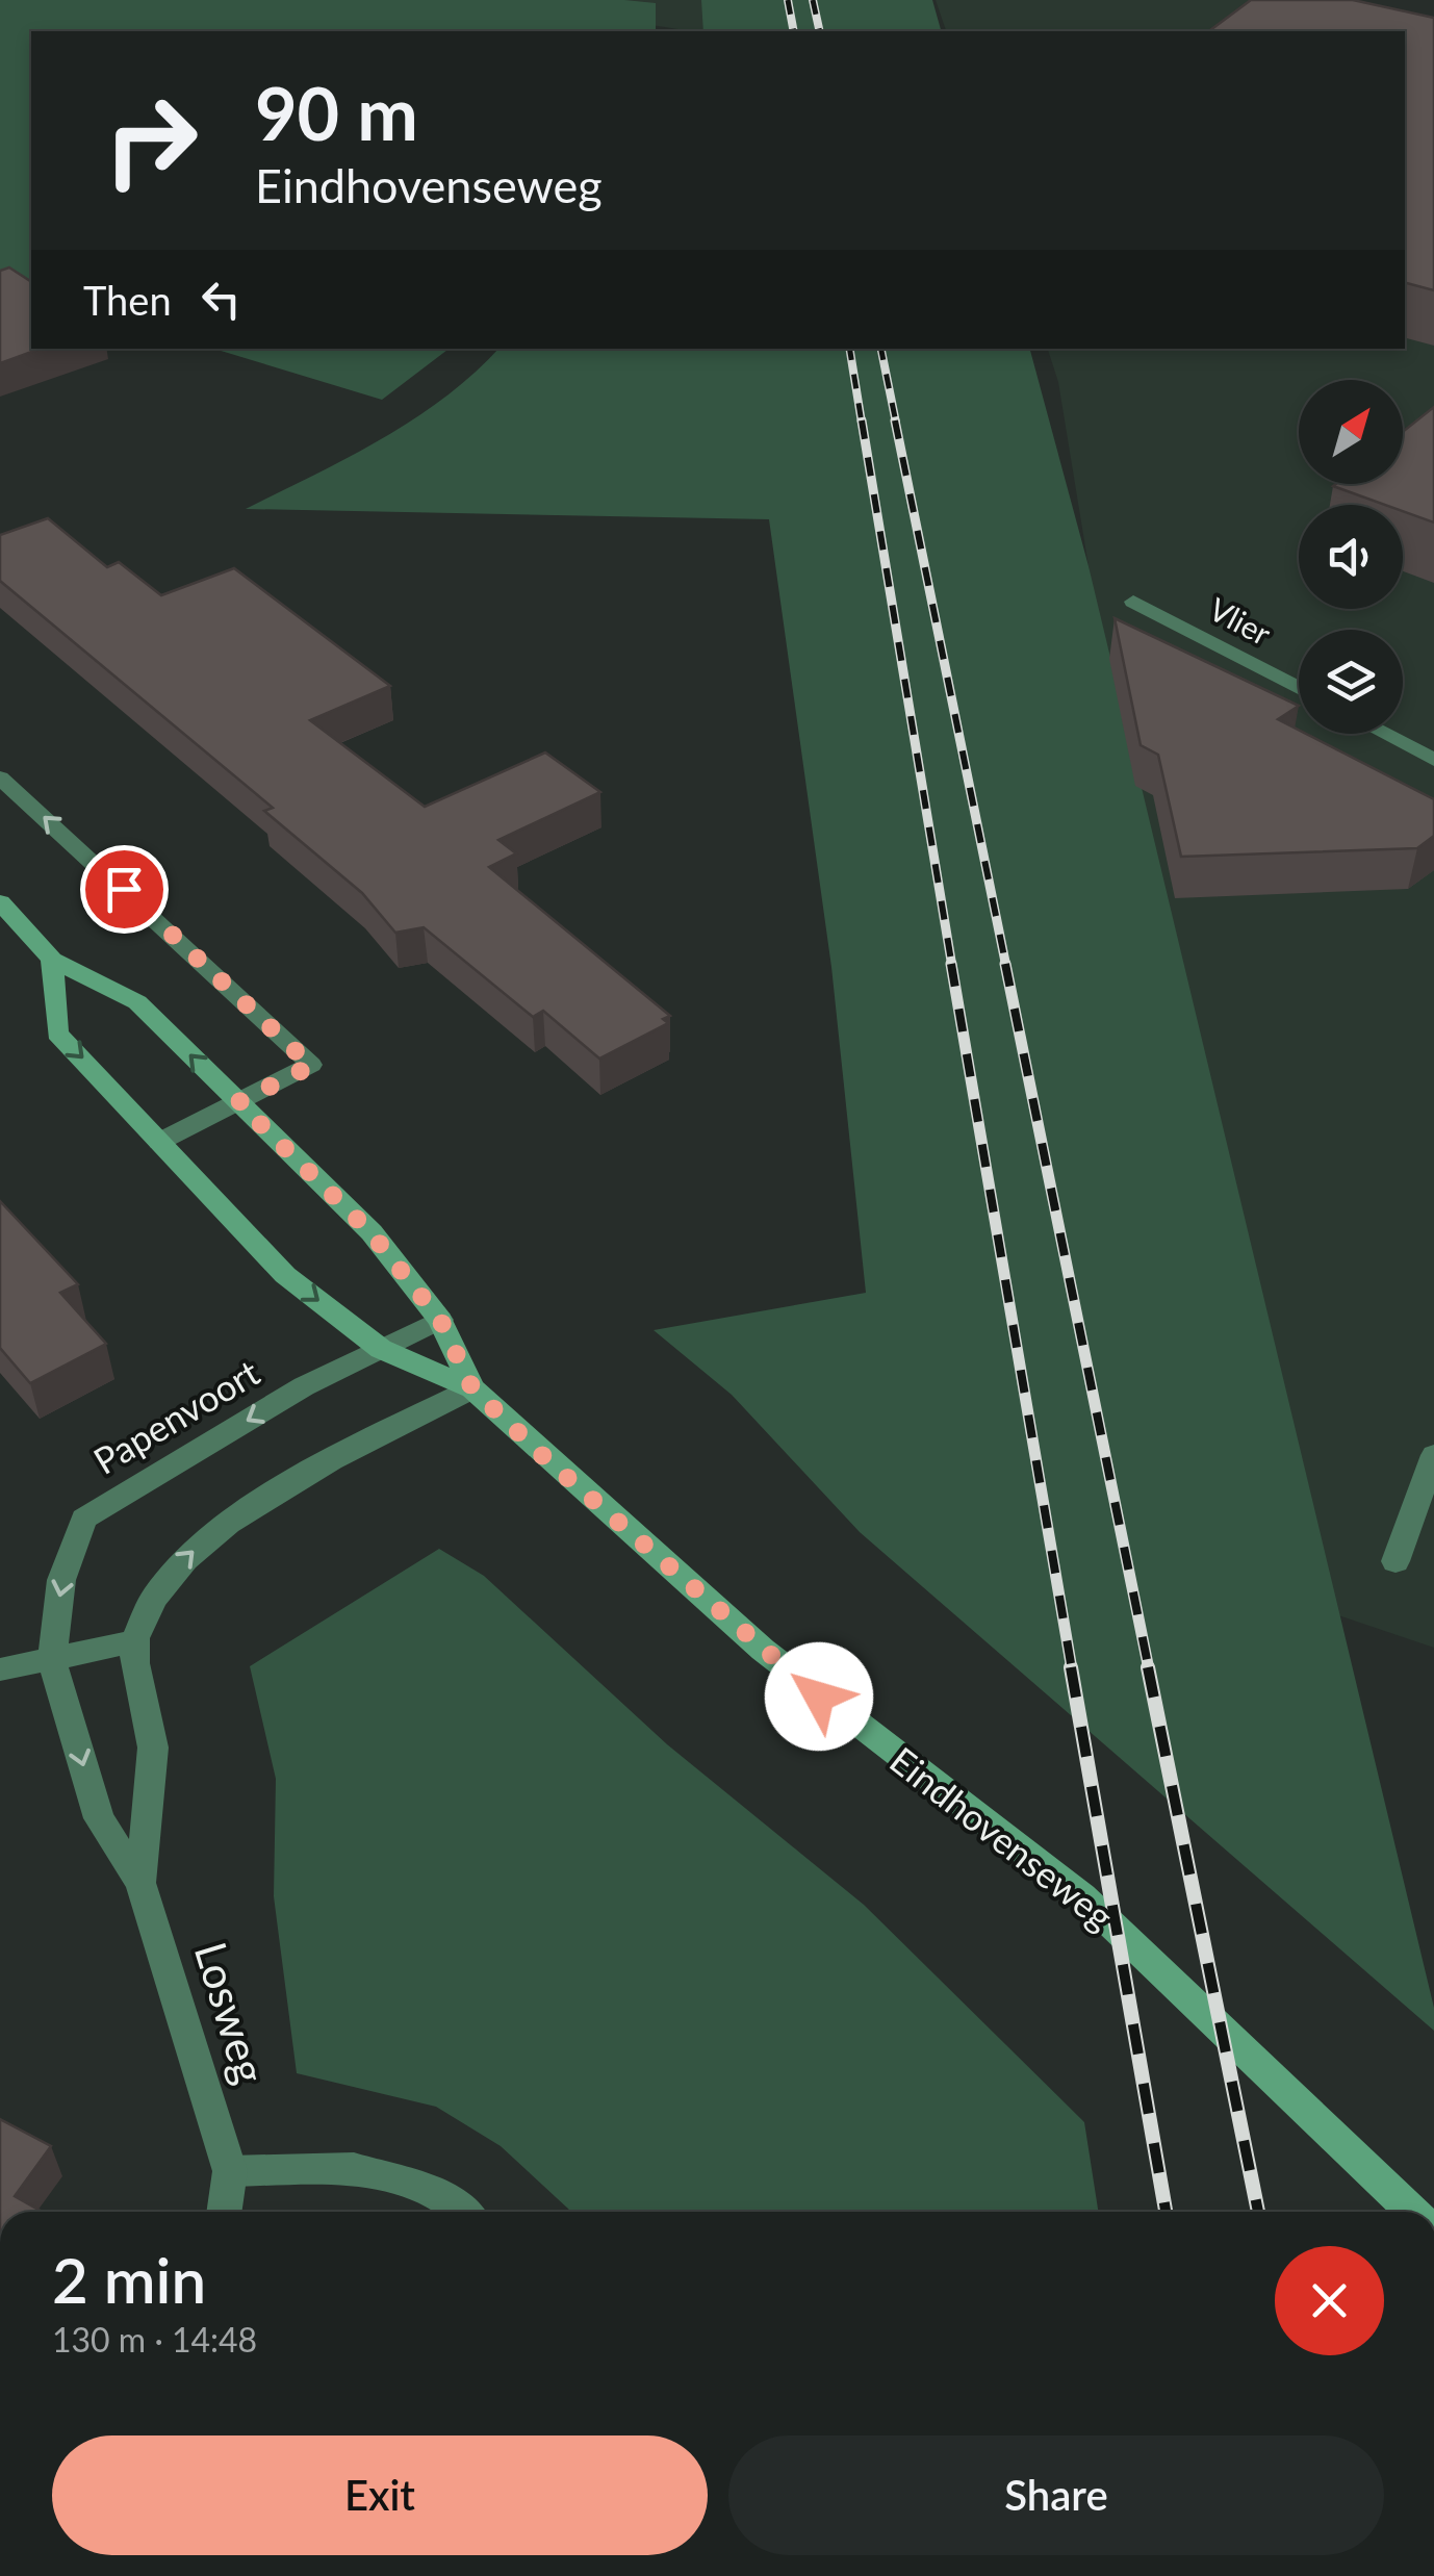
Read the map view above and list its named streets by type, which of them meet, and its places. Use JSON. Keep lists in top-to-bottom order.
{
  "streets": {
    "main road": ["Eindhovenseweg"],
    "street": ["Vlier", "Papenvoort", "Losweg"]
  },
  "crossings": [
    ["Papenvoort", "Eindhovenseweg"],
    ["Papenvoort", "Losweg"]
  ],
  "north": "top right",
  "page": {
    "turn": ["90 m", "Eindhovenseweg"],
    "then": "Then",
    "heading": ["2 min", "130 m · 14:48"],
    "buttons": ["Exit", "Share"]
  }
}
